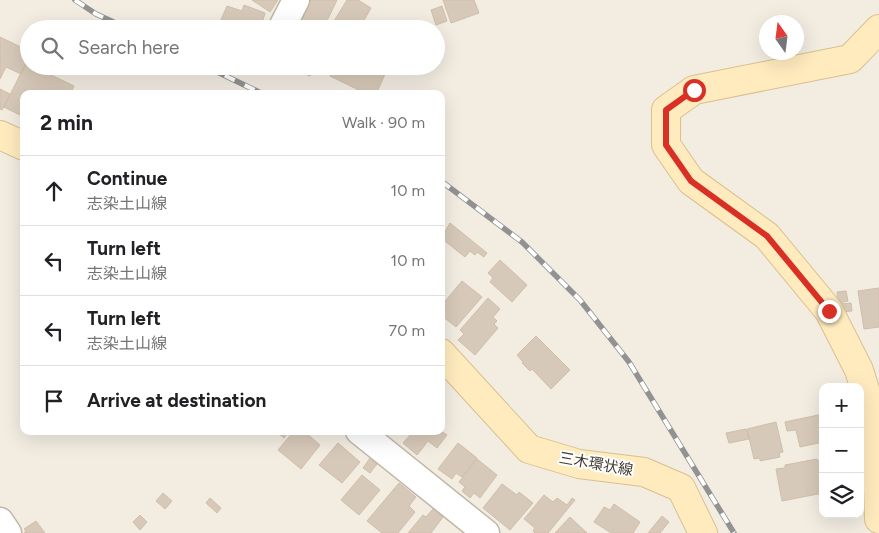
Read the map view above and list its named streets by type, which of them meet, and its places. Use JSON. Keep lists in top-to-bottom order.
{
  "streets": {
    "main road": ["三木環状線"]
  },
  "north": "top",
  "page": {
    "search": "Search here",
    "heading": ["2 min", "Walk · 90 m"],
    "list": [
      ["Continue", "志染土山線", "10 m"],
      ["Turn left", "志染土山線", "10 m"],
      ["Turn left", "志染土山線", "70 m"],
      "Arrive at destination"
    ],
    "map_buttons": ["+", "−"]
  }
}
